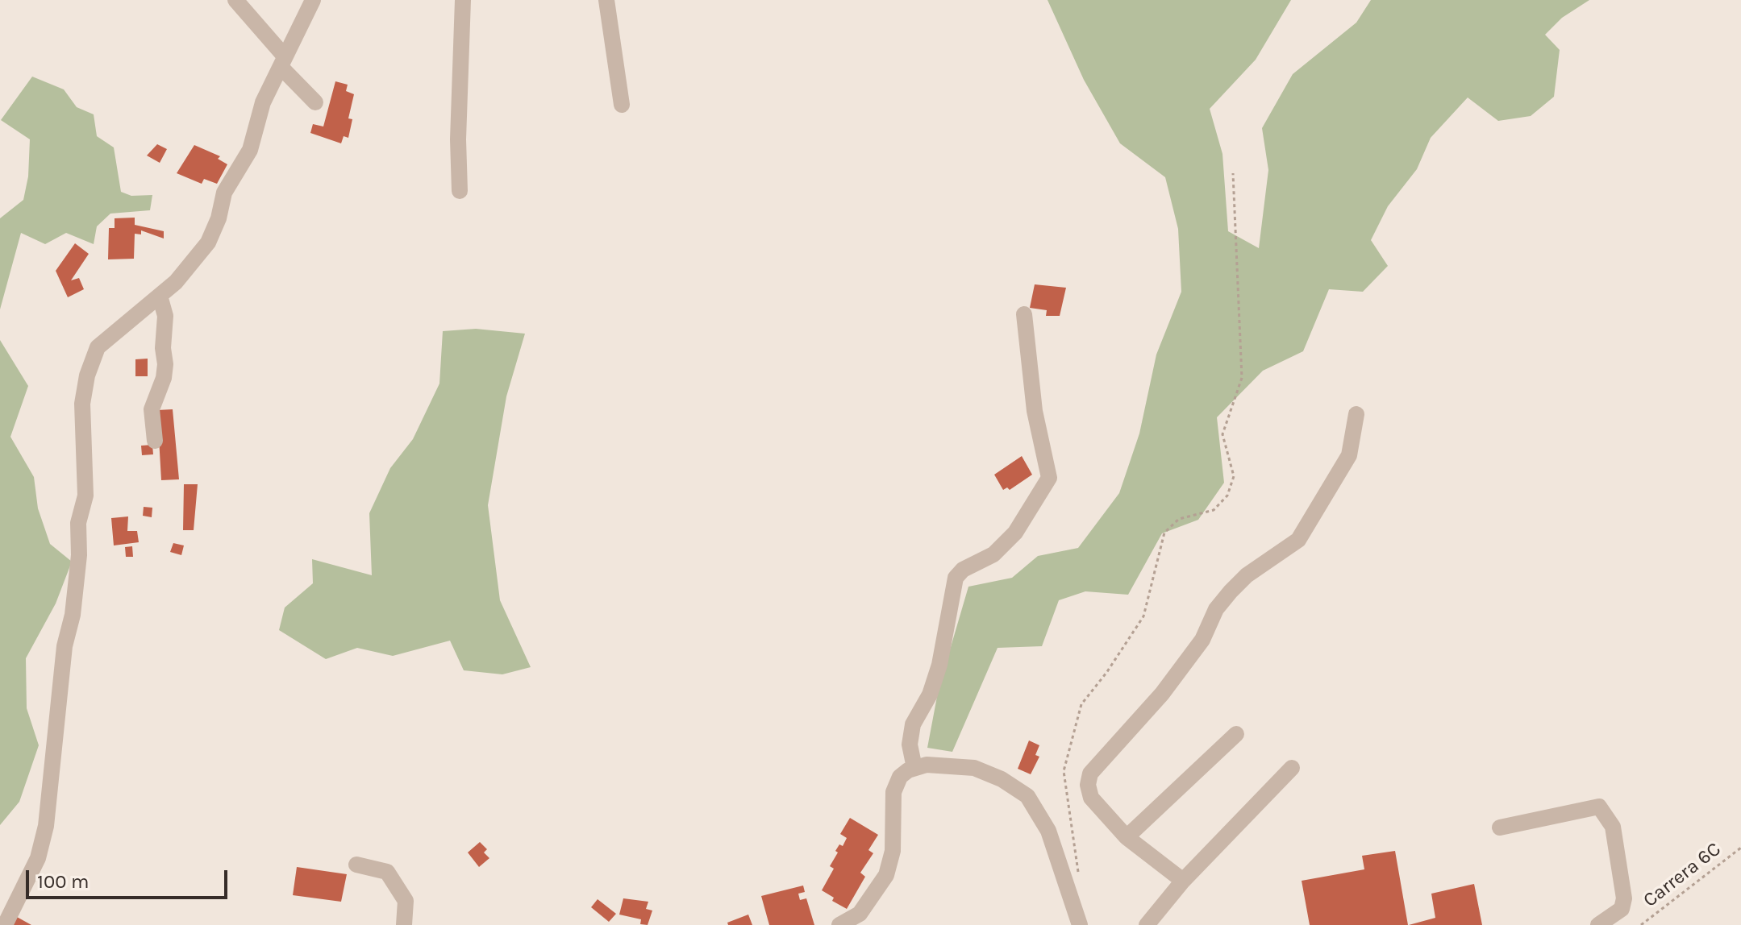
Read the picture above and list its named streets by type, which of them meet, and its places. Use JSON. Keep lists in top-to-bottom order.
{
  "streets": {
    "path": ["Carrera 6C"]
  },
  "scale_bar": "100 m"
}
